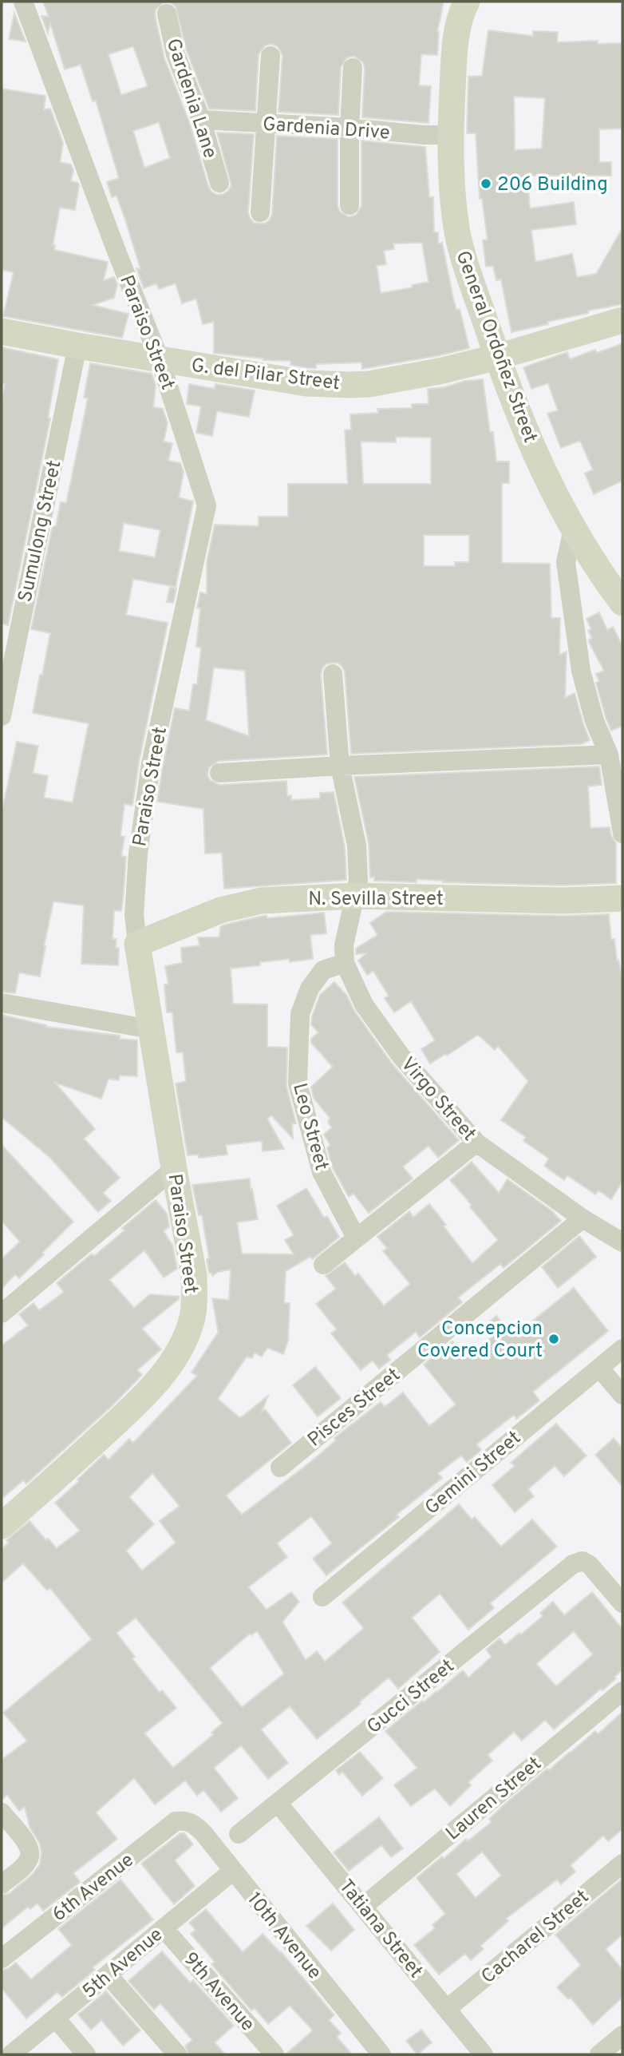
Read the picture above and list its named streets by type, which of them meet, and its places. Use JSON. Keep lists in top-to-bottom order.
{
  "streets": {
    "street": [
      "Gardenia Lane",
      "Gardenia Drive",
      "Paraiso Street",
      "General Ordoñez Street",
      "G. del Pilar Street",
      "Sumulong Street",
      "N. Sevilla Street",
      "Virgo Street",
      "Leo Street",
      "Pisces Street",
      "Gemini Street",
      "Gucci Street",
      "Lauren Street",
      "6th Avenue",
      "Tatiana Street",
      "10th Avenue",
      "Cacharel Street",
      "5th Avenue",
      "9th Avenue"
    ]
  },
  "crossings": [
    ["Gardenia Lane", "Gardenia Drive"],
    ["Gardenia Drive", "General Ordoñez Street"],
    ["Paraiso Street", "G. del Pilar Street"],
    ["Paraiso Street", "N. Sevilla Street"],
    ["General Ordoñez Street", "G. del Pilar Street"],
    ["G. del Pilar Street", "Sumulong Street"],
    ["N. Sevilla Street", "Virgo Street"],
    ["Virgo Street", "Leo Street"],
    ["Virgo Street", "Pisces Street"],
    ["Gucci Street", "Tatiana Street"],
    ["Lauren Street", "Tatiana Street"],
    ["6th Avenue", "10th Avenue"],
    ["Tatiana Street", "Cacharel Street"],
    ["10th Avenue", "5th Avenue"],
    ["5th Avenue", "9th Avenue"]
  ],
  "places": ["206 Building", "Concepcion Covered Court"]
}
